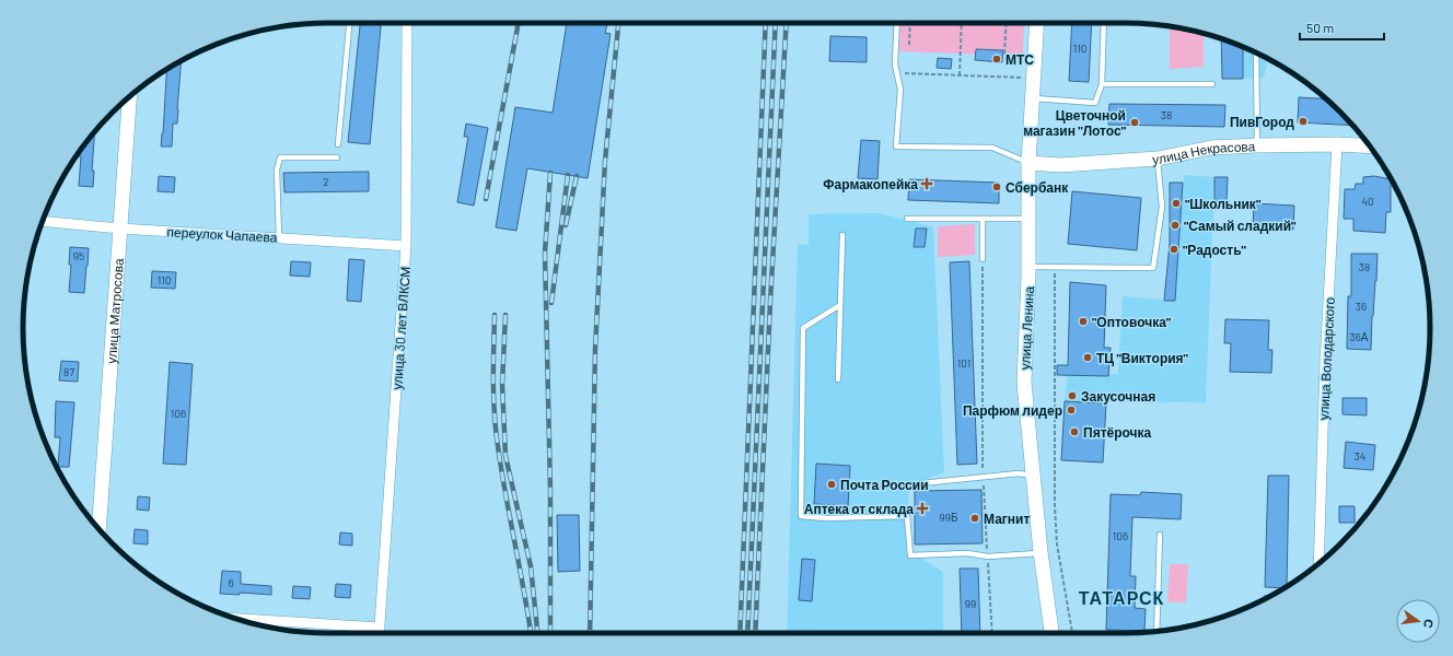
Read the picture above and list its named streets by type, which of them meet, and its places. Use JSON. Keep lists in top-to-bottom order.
{
  "streets": {
    "street": [
      "улица Некрасова",
      "переулок Чапаева",
      "улица Матросова",
      "улица 30 лет ВЛКСМ",
      "улица Ленина",
      "улица Володарского"
    ]
  },
  "crossings": [
    ["улица Некрасова", "улица Ленина"],
    ["улица Некрасова", "улица Володарского"],
    ["переулок Чапаева", "улица Матросова"],
    ["переулок Чапаева", "улица 30 лет ВЛКСМ"]
  ],
  "districts": ["ТАТАРСК"],
  "places": {
    "other": [
      "МТС",
      "ПивГород",
      "Цветочной магазин \"Лотос\"",
      "Сбербанк",
      "\"Школьник\"",
      "\"Самый сладкий\"",
      "\"Радость\"",
      "\"Оптовочка\"",
      "ТЦ \"Виктория\"",
      "Закусочная",
      "Парфюм лидер",
      "Пятёрочка",
      "Почта России",
      "Магнит"
    ],
    "health": ["Фармакопейка", "Аптека от склада"]
  },
  "house_numbers": [
    "110",
    "38",
    "2",
    "40",
    "95",
    "38",
    "110",
    "36",
    "36А",
    "101",
    "87",
    "106",
    "34",
    "99Б",
    "106",
    "6",
    "99"
  ],
  "scale_bar": "50 m",
  "north": "right"
}
